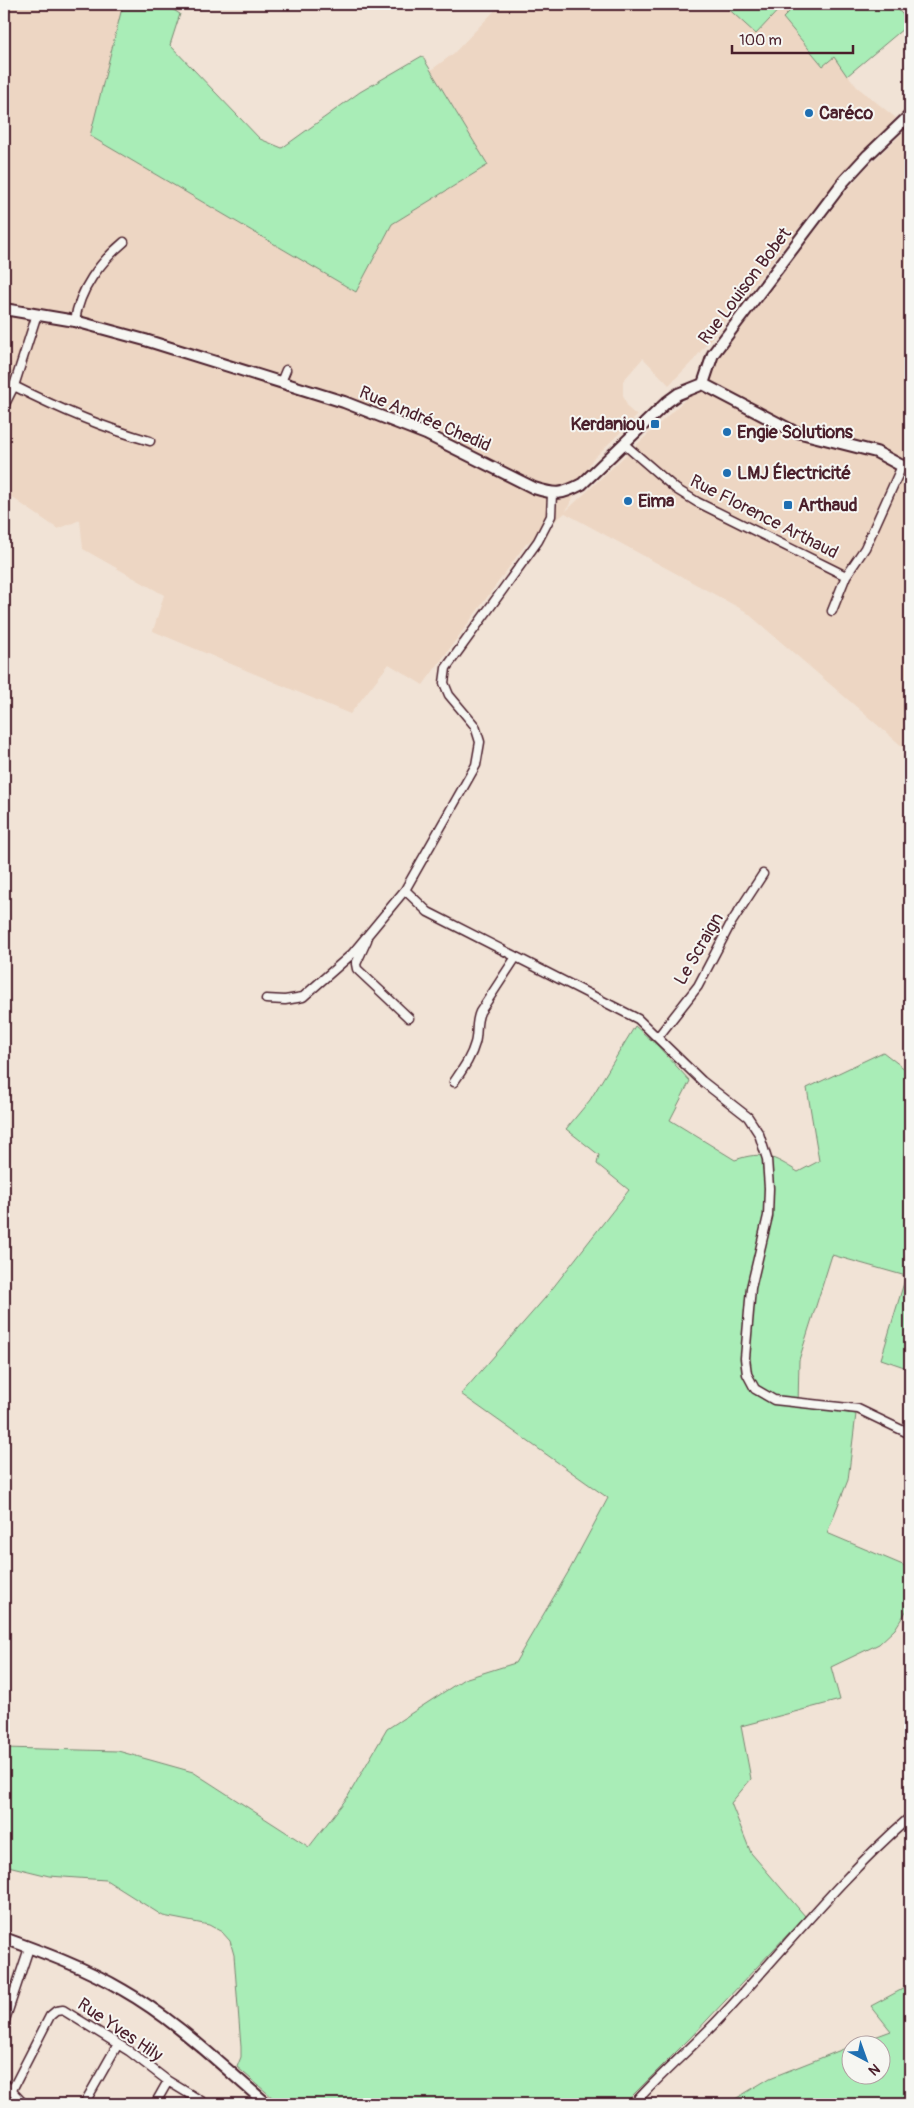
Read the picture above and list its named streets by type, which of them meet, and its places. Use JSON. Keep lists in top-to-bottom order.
{
  "streets": {
    "street": [
      "Rue Louison Bobet",
      "Rue Andrée Chedid",
      "Rue Florence Arthaud",
      "Le Scraign",
      "Rue Yves Hily"
    ]
  },
  "places": {
    "other": [
      "Caréco",
      "Engie Solutions",
      "LMJ Électricité",
      "Eima"
    ],
    "transit": ["Kerdaniou", "Arthaud"]
  },
  "scale_bar": "100 m",
  "north": "bottom right"
}
